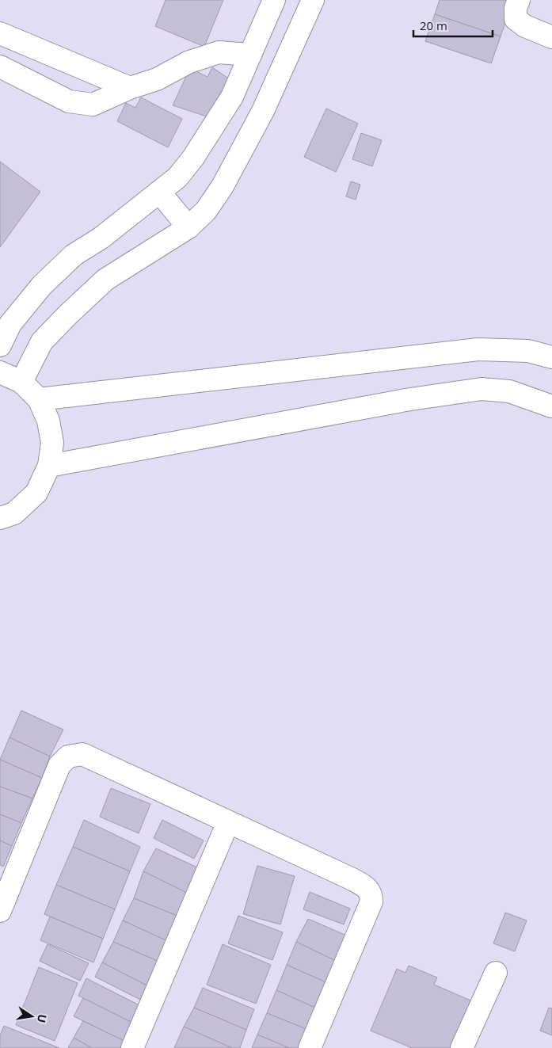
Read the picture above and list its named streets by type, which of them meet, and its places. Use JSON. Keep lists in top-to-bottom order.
{
  "scale_bar": "20 m",
  "north": "right"
}
